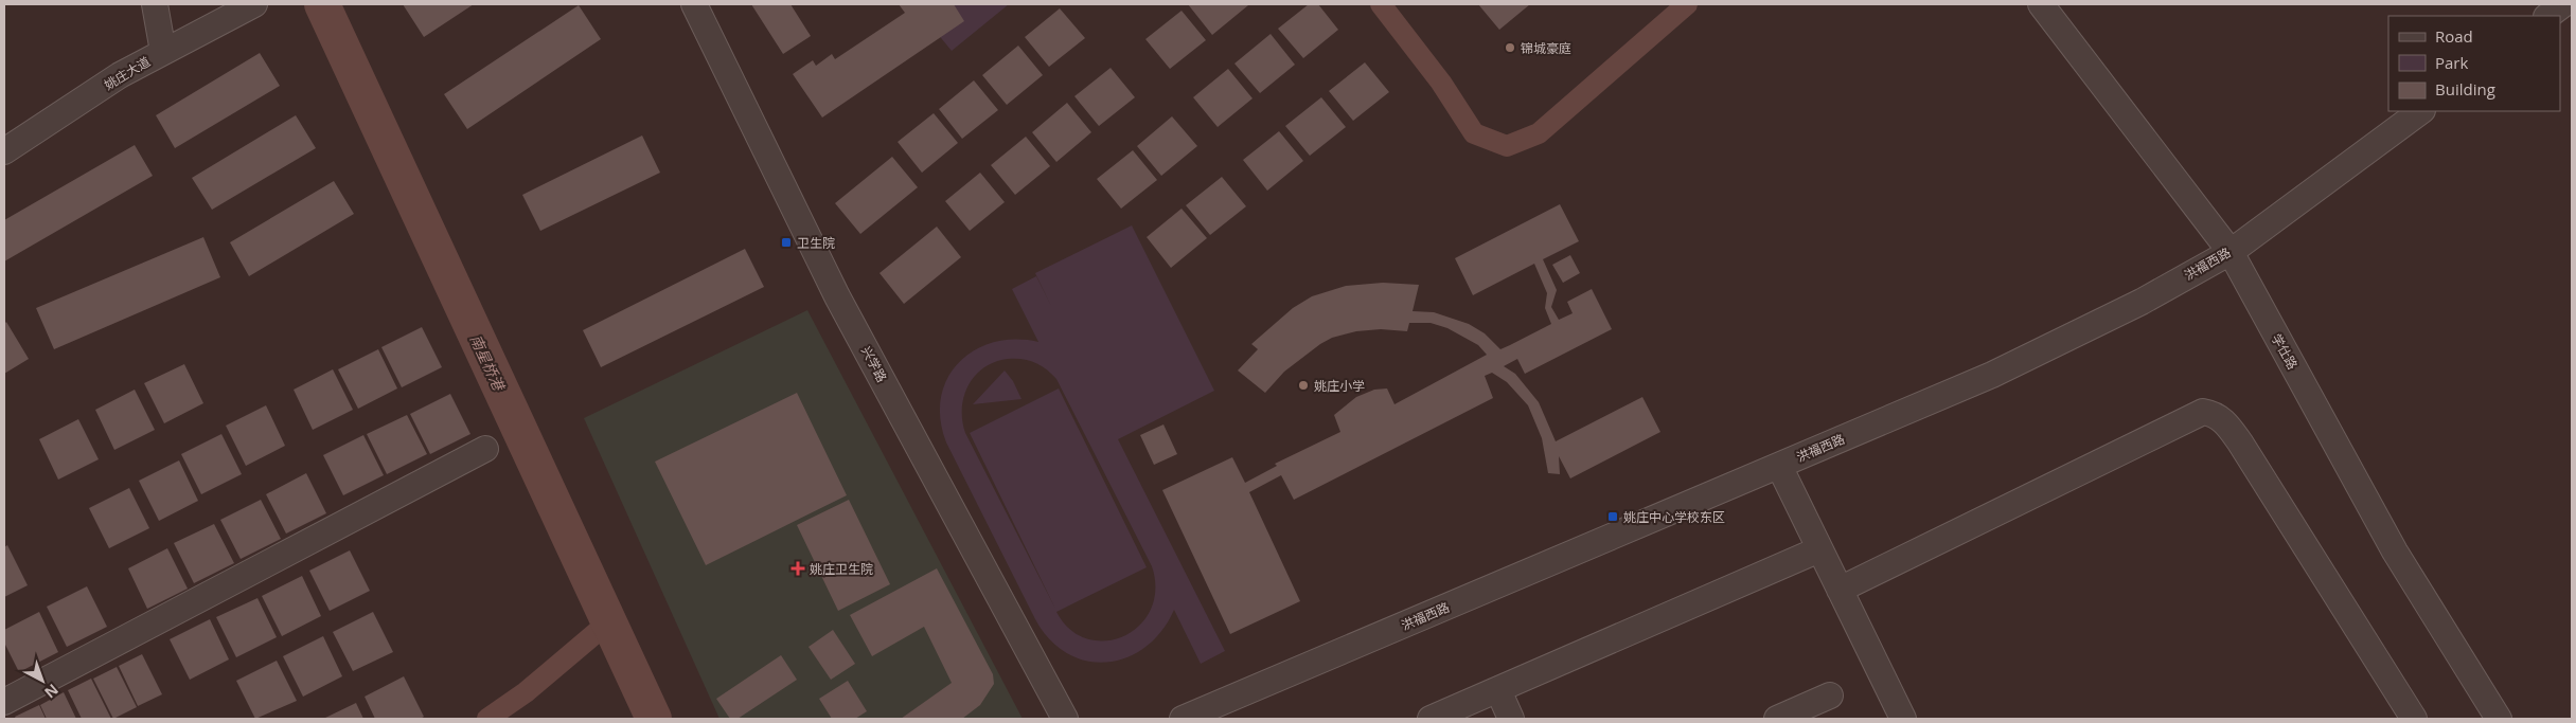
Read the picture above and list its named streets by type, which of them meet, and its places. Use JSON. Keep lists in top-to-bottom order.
{
  "streets": {
    "street": [
      "姚庄大道",
      "洪福西路",
      "学仕路",
      "兴学路"
    ]
  },
  "crossings": [
    ["洪福西路", "学仕路"]
  ],
  "water": ["南星桥港"],
  "places": {
    "other": ["锦城豪庭", "姚庄小学"],
    "transit": ["卫生院", "姚庄中心学校东区"],
    "health": ["姚庄卫生院"]
  },
  "legend": ["Road", "Park", "Building"],
  "north": "bottom right"
}
